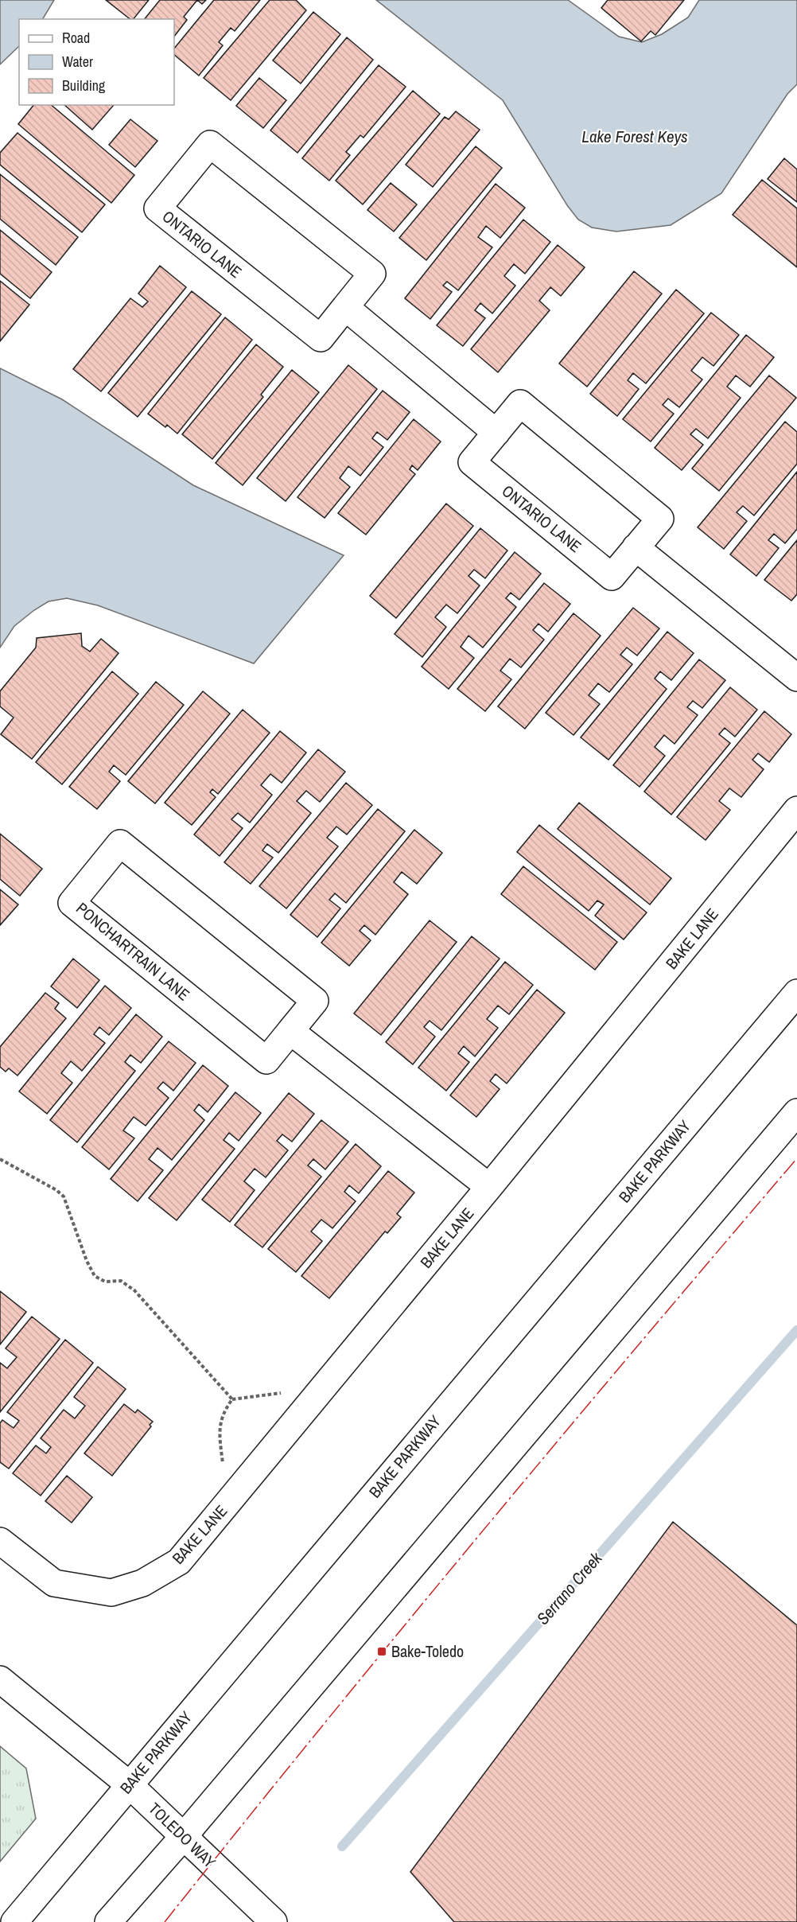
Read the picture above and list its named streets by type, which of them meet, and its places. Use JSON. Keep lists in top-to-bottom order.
{
  "streets": {
    "street": [
      "ONTARIO LANE",
      "BAKE LANE",
      "PONCHARTRAIN LANE",
      "BAKE PARKWAY",
      "TOLEDO WAY"
    ]
  },
  "crossings": [
    ["BAKE PARKWAY", "TOLEDO WAY"]
  ],
  "water": ["Lake Forest Keys", "Serrano Creek"],
  "places": {
    "transit": ["Bake-Toledo"]
  },
  "legend": ["Road", "Water", "Building"]
}
